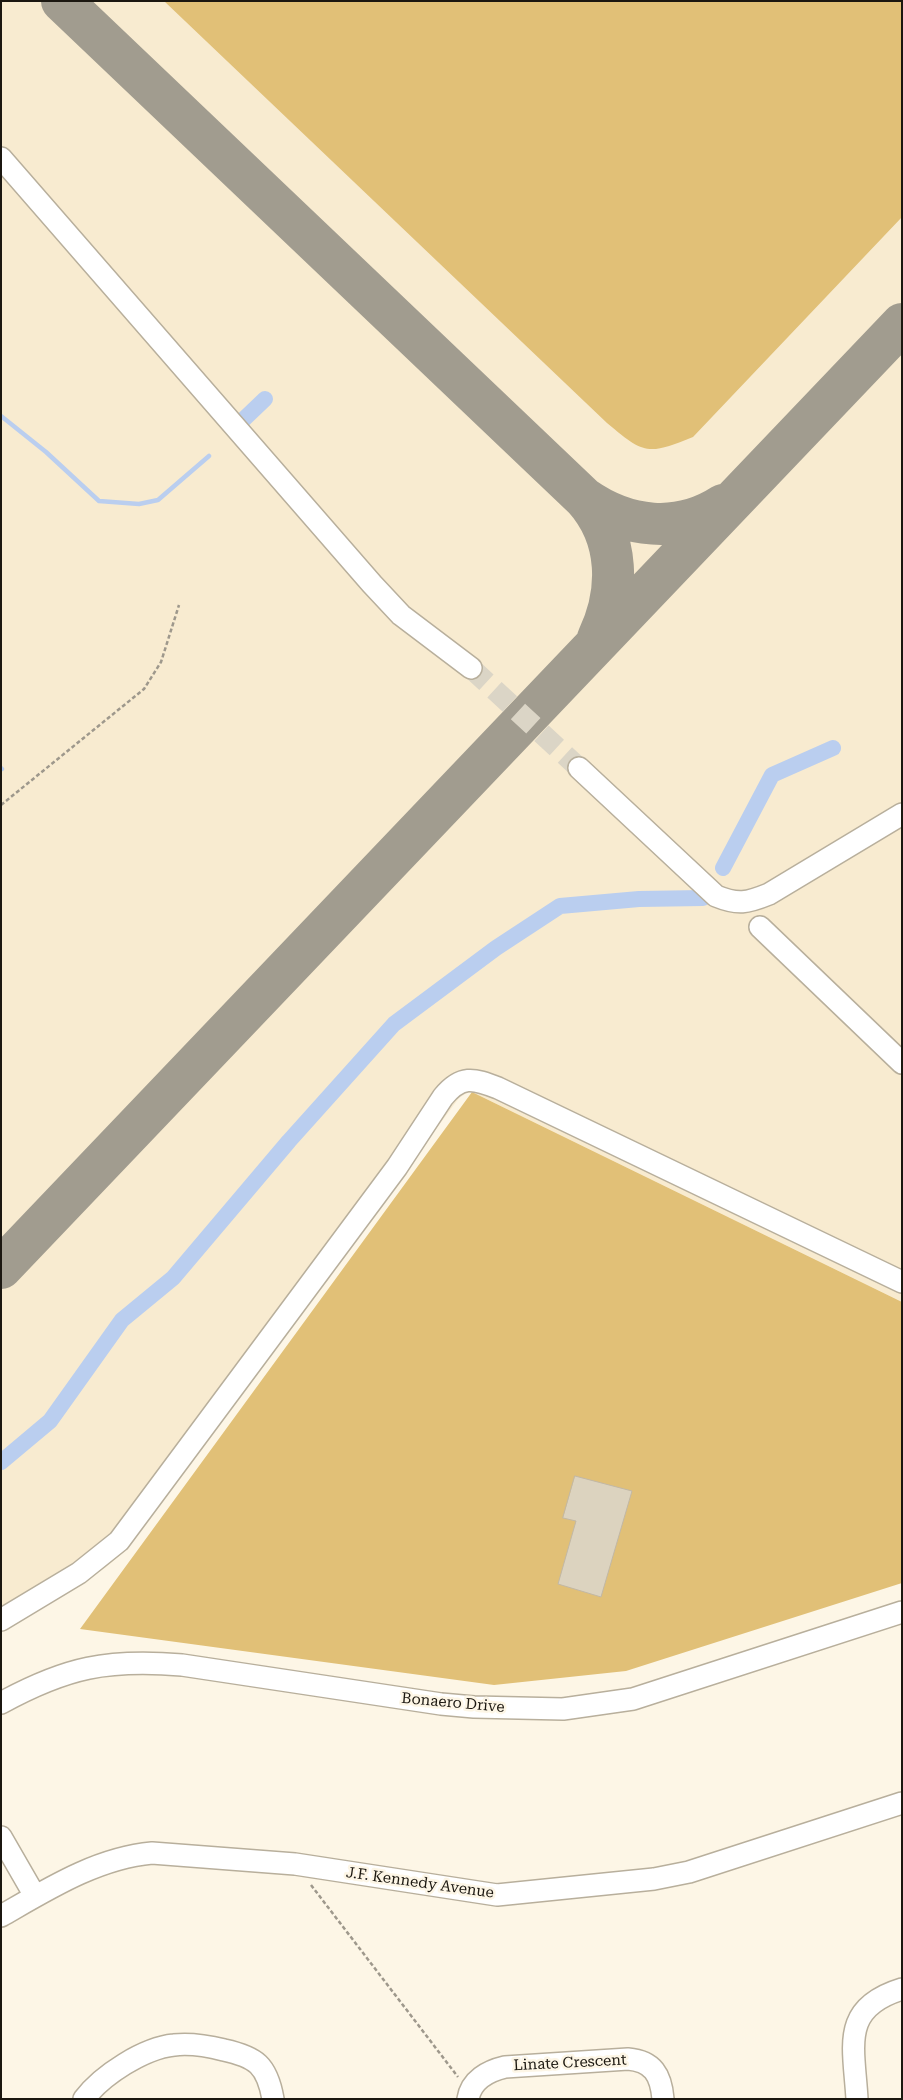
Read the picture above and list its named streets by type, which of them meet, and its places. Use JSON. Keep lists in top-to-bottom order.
{
  "streets": {
    "street": ["Bonaero Drive", "J.F. Kennedy Avenue", "Linate Crescent"]
  }
}
